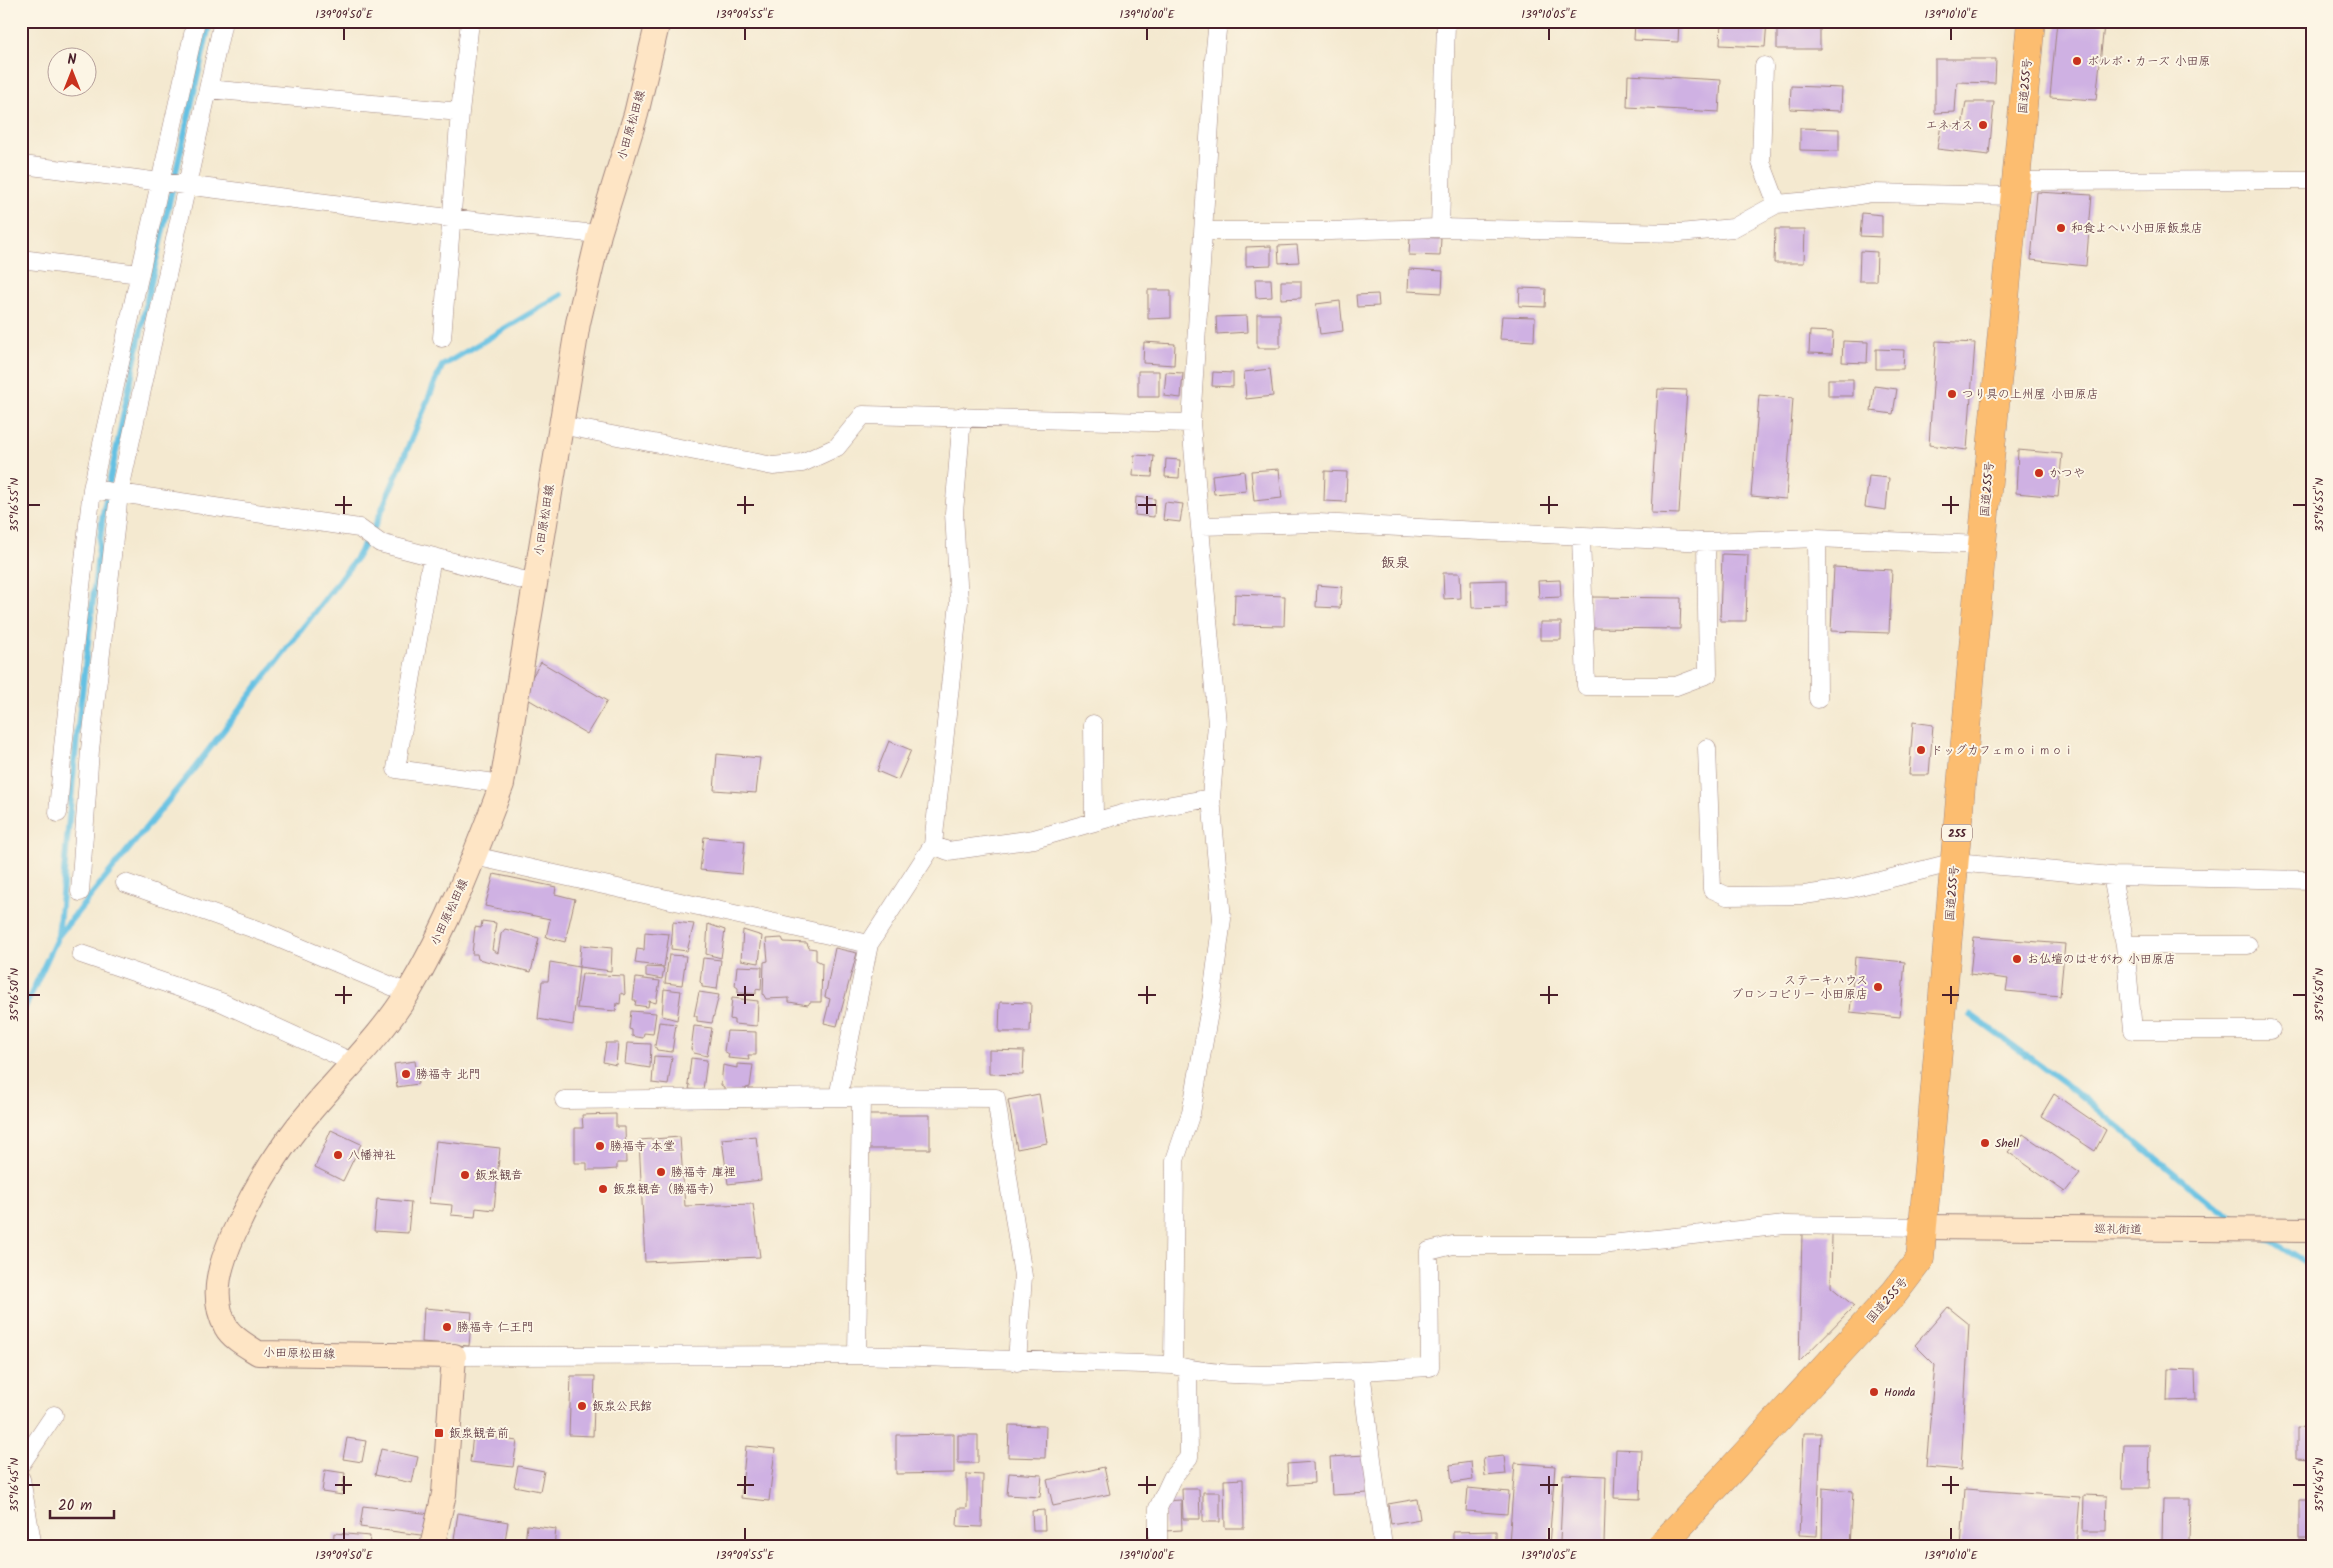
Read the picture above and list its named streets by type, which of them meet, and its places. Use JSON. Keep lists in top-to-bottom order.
{
  "streets": {
    "highway": ["国道255号", "255"],
    "main road": ["小田原松田線", "巡礼街道"]
  },
  "crossings": [
    ["国道255号", "巡礼街道"]
  ],
  "districts": ["飯泉"],
  "places": {
    "other": [
      "ボルボ・カーズ 小田原",
      "エネオス",
      "和食よへい小田原飯泉店",
      "つり具の上州屋 小田原店",
      "かつや",
      "ドッグカフェｍｏｉｍｏｉ",
      "お仏壇のはせがわ 小田原店",
      "ステーキハウス ブロンコビリー 小田原店",
      "勝福寺 北門",
      "Shell",
      "勝福寺 本堂",
      "八幡神社",
      "勝福寺 庫裡",
      "飯泉観音",
      "飯泉観音（勝福寺）",
      "勝福寺 仁王門",
      "Honda",
      "飯泉公民館"
    ],
    "transit": ["飯泉観音前"]
  },
  "scale_bar": "20 m",
  "north": "top",
  "coordinates": [
    "139°09'50\"E",
    "139°09'55\"E",
    "139°10'00\"E",
    "139°10'05\"E",
    "139°10'10\"E",
    "35°16'55\"N",
    "35°16'50\"N",
    "35°16'45\"N"
  ]
}
